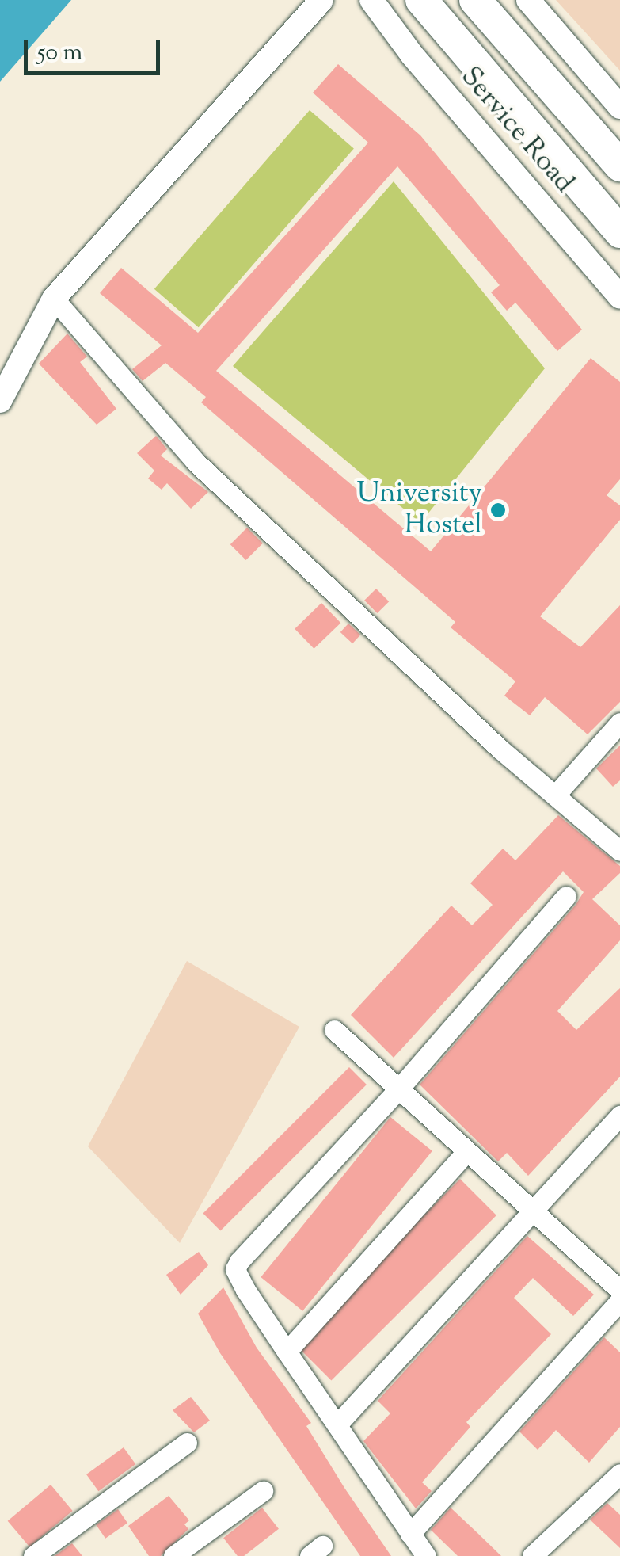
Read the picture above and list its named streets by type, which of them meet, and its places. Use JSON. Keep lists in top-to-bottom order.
{
  "streets": {
    "street": ["Service Road"]
  },
  "places": ["University Hostel"],
  "scale_bar": "50 m"
}
